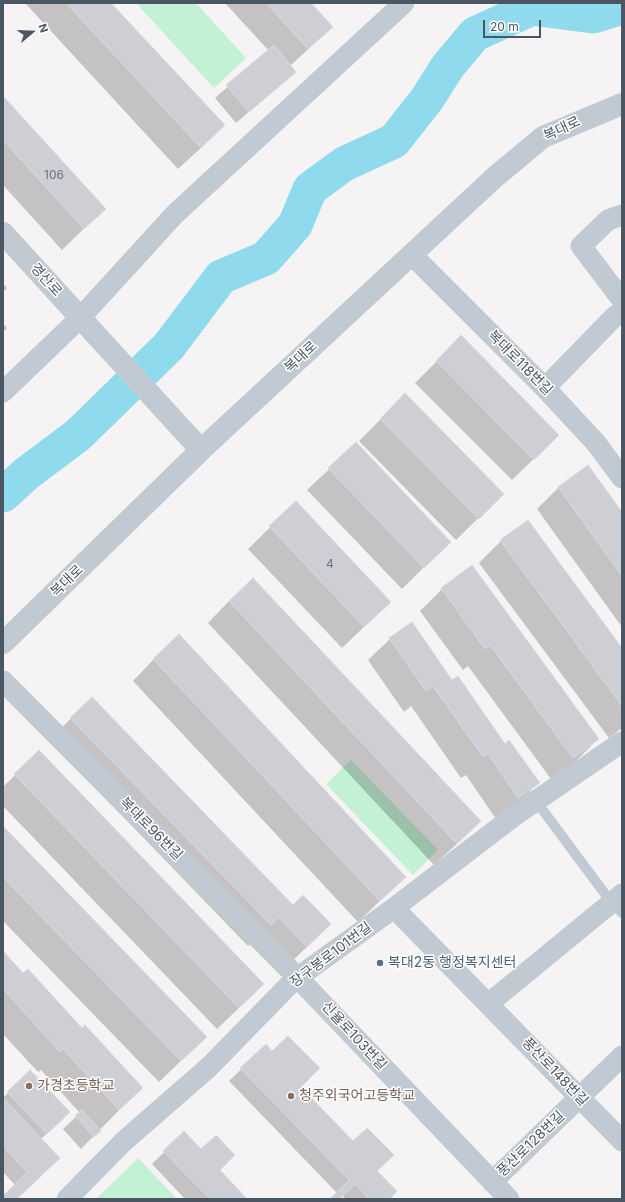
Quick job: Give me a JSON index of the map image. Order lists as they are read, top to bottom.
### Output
{
  "streets": {
    "street": [
      "복대로",
      "경산로",
      "복대로118번길",
      "복대로96번길",
      "장구봉로101번길",
      "신율로103번길",
      "풍산로148번길",
      "풍산로128번길"
    ]
  },
  "crossings": [
    ["복대로", "경산로"],
    ["복대로", "복대로118번길"],
    ["복대로96번길", "장구봉로101번길"],
    ["복대로96번길", "신율로103번길"],
    ["장구봉로101번길", "신율로103번길"],
    ["장구봉로101번길", "풍산로148번길"],
    ["신율로103번길", "풍산로128번길"],
    ["풍산로148번길", "풍산로128번길"]
  ],
  "places": ["복대2동 행정복지센터", "가경초등학교", "청주외국어고등학교"],
  "house_numbers": ["106", "4"],
  "scale_bar": "20 m",
  "north": "right"
}
